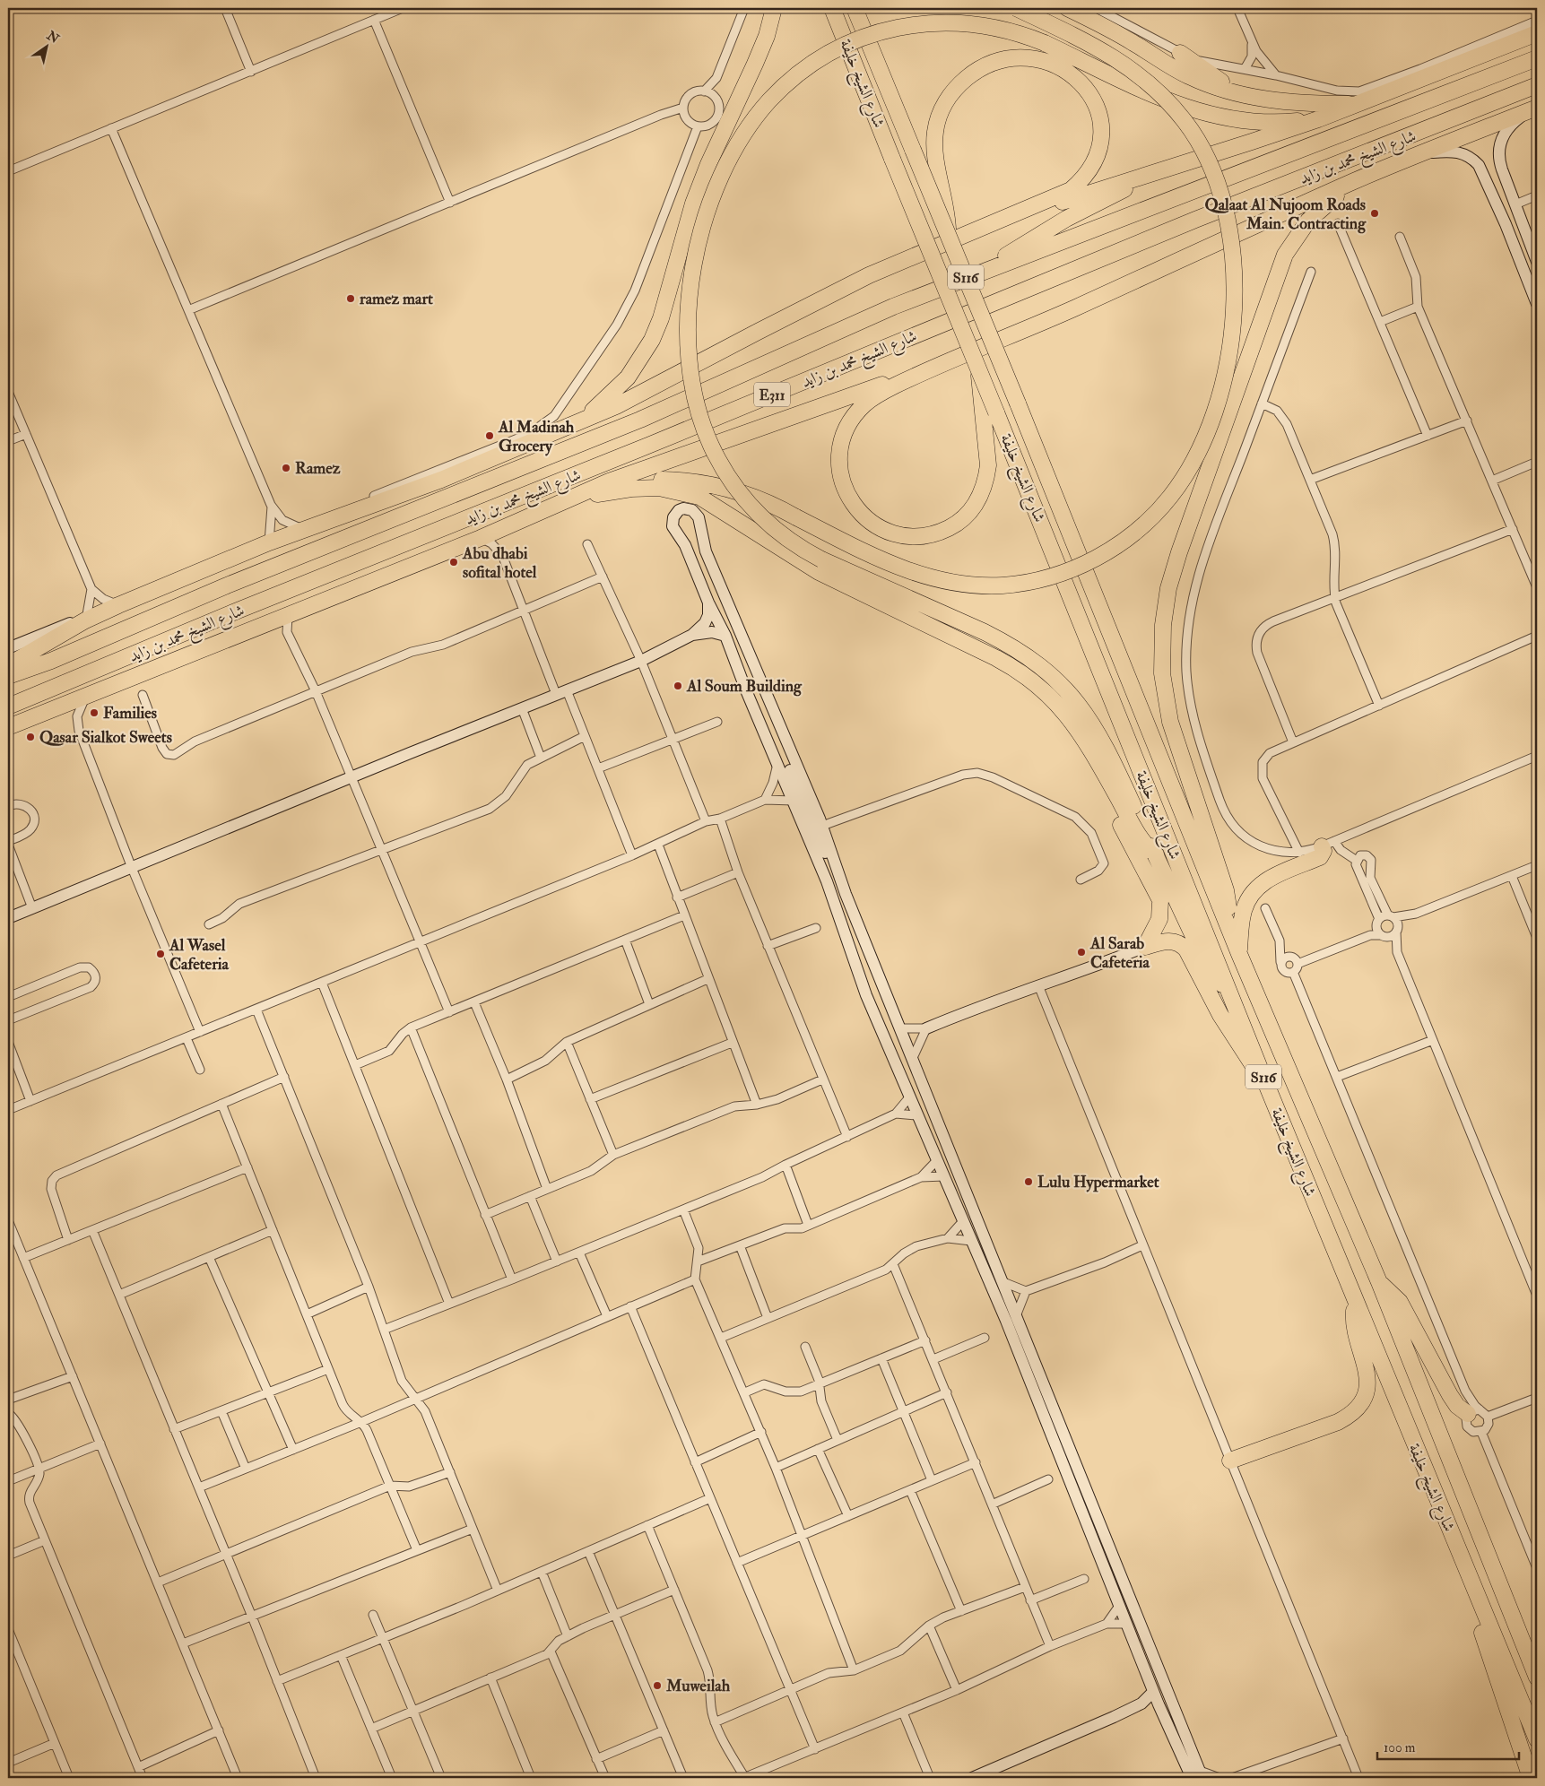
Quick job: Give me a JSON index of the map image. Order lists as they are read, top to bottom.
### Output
{
  "streets": {
    "highway": [
      "شارع الشيخ خليفة",
      "شارع الشيخ محمد بن زايد",
      "S116",
      "E311"
    ]
  },
  "places": [
    "Qalaat Al Nujoom Roads Main. Contracting",
    "ramez mart",
    "Al Madinah Grocery",
    "Ramez",
    "Abu dhabi sofital hotel",
    "Al Soum Building",
    "Families",
    "Qasar Sialkot Sweets",
    "Al Sarab Cafeteria",
    "Al Wasel Cafeteria",
    "Lulu Hypermarket",
    "Muweilah"
  ],
  "scale_bar": "100 m",
  "north": "top right"
}
